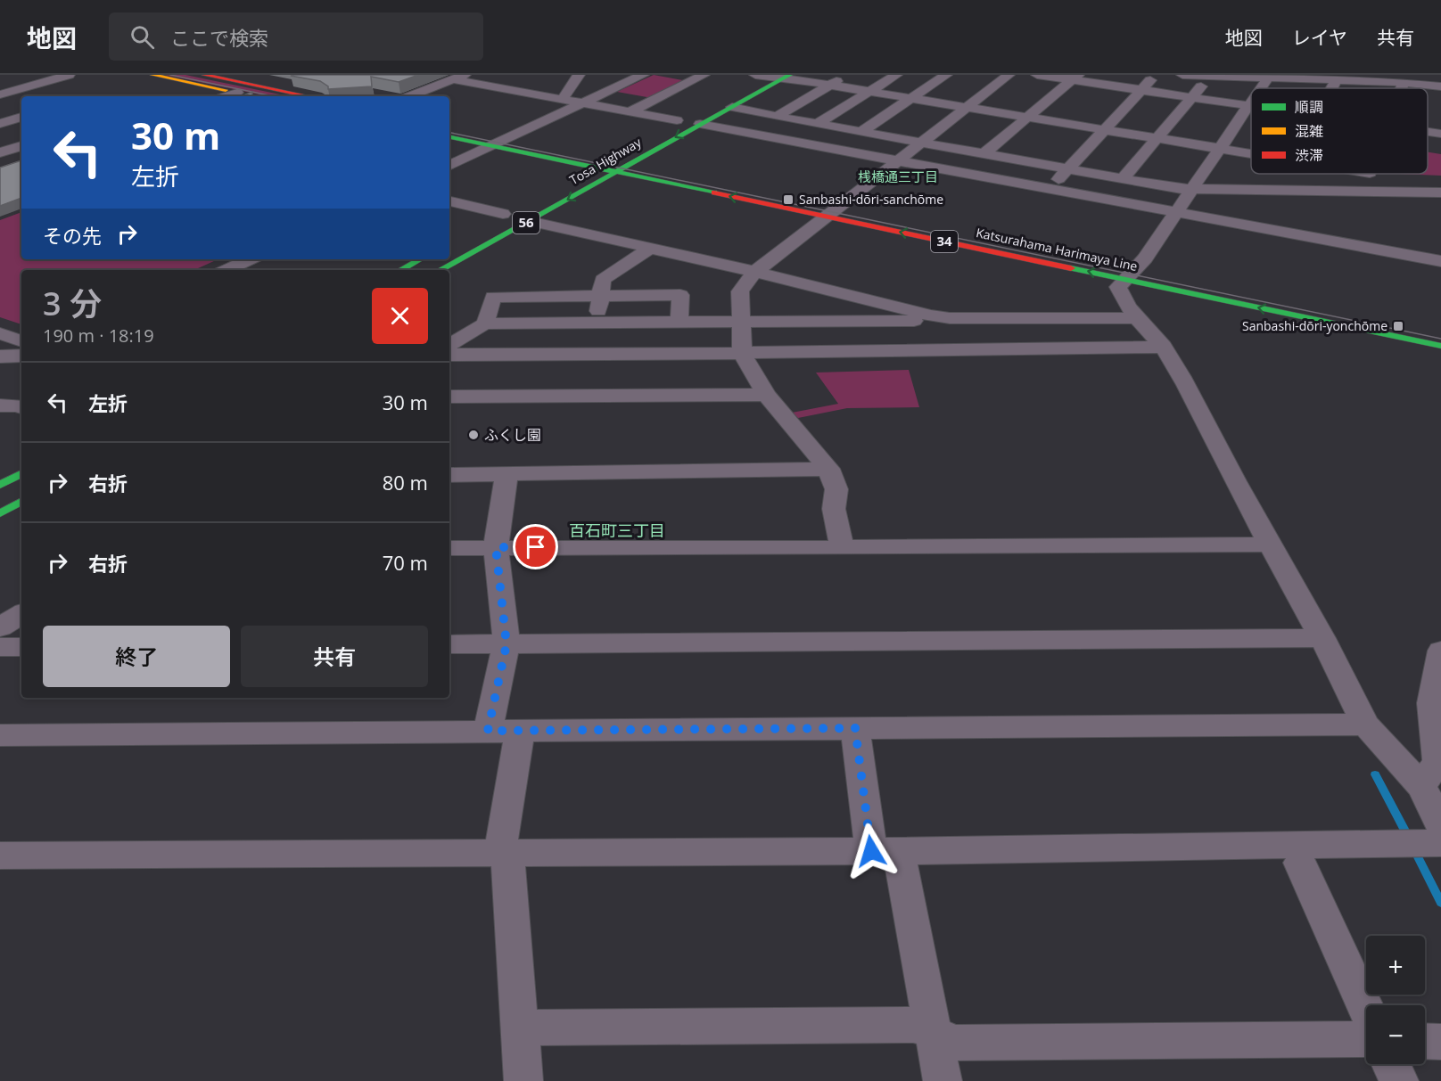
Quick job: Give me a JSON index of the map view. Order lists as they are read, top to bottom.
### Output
{
  "streets": {
    "main road": [
      "Tosa Highway",
      "56",
      "34",
      "Katsurahama Harimaya Line"
    ]
  },
  "crossings": [
    ["Tosa Highway", "Katsurahama Harimaya Line"]
  ],
  "one_way": ["Tosa Highway", "Katsurahama Harimaya Line"],
  "districts": ["桟橋通三丁目", "百石町三丁目"],
  "places": {
    "transit": ["Sanbashi-dōri-sanchōme", "Sanbashi-dōri-yonchōme"],
    "other": ["ふくし園"]
  },
  "legend": ["順調", "混雑", "渋滞"],
  "page": {
    "header": "地図",
    "search": "ここで検索",
    "nav": ["地図", "レイヤ", "共有"],
    "turn": ["30 m", "左折"],
    "then": "その先",
    "heading": ["3 分", "190 m · 18:19"],
    "list": [
      {
        "name": "左折",
        "value": "30 m"
      },
      {
        "name": "右折",
        "value": "80 m"
      },
      {
        "name": "右折",
        "value": "70 m"
      }
    ],
    "buttons": ["終了", "共有"],
    "map_buttons": ["+", "−"]
  }
}
